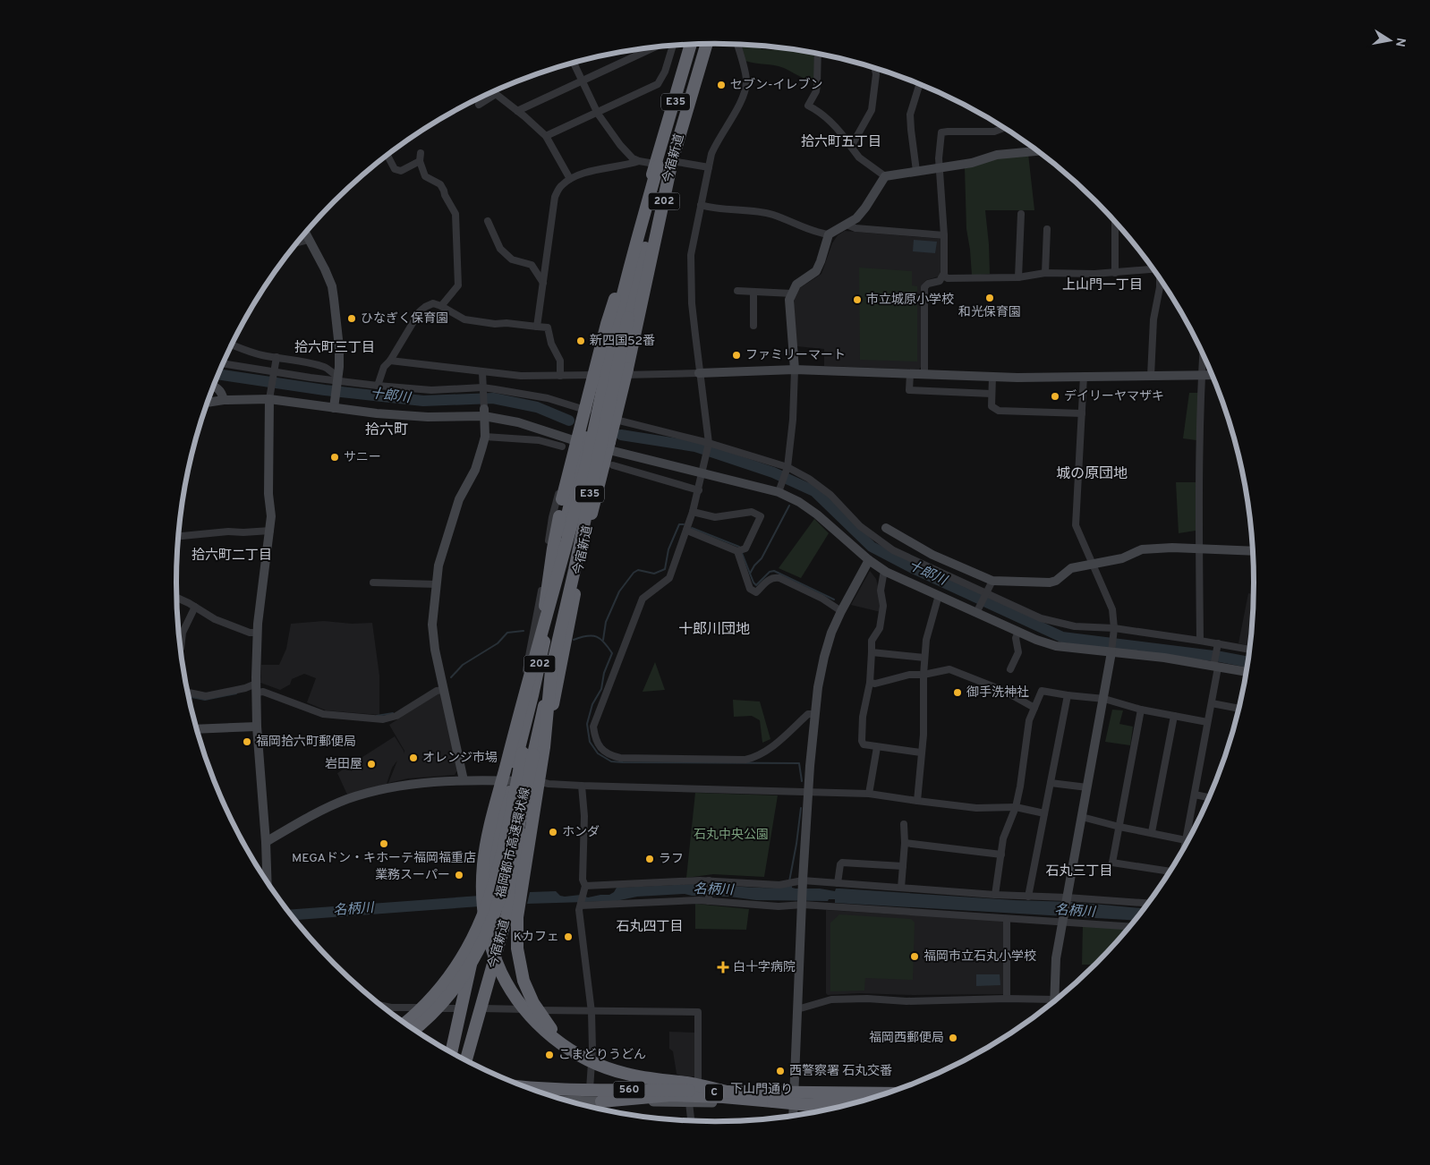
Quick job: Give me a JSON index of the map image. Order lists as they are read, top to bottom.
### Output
{
  "streets": {
    "highway": [
      "E35",
      "今宿新道",
      "202",
      "福岡都市高速環状線",
      "C"
    ],
    "main road": ["560", "下山門通り"]
  },
  "crossings": [
    ["E35", "今宿新道"],
    ["E35", "福岡都市高速環状線"],
    ["560", "下山門通り"]
  ],
  "districts": [
    "拾六町五丁目",
    "上山門一丁目",
    "拾六町三丁目",
    "拾六町",
    "城の原団地",
    "拾六町二丁目",
    "十郎川団地",
    "石丸三丁目",
    "石丸四丁目"
  ],
  "water": ["十郎川", "名柄川"],
  "parks": ["石丸中央公園"],
  "places": {
    "other": [
      "セブン-イレブン",
      "和光保育園",
      "市立城原小学校",
      "ひなぎく保育園",
      "新四国52番",
      "ファミリーマート",
      "デイリーヤマザキ",
      "サニー",
      "御手洗神社",
      "福岡拾六町郵便局",
      "オレンジ市場",
      "岩田屋",
      "ホンダ",
      "MEGAドン・キホーテ福岡福重店",
      "ラフ",
      "業務スーパー",
      "Kカフェ",
      "福岡市立石丸小学校",
      "福岡西郵便局",
      "こまどりうどん",
      "西警察署 石丸交番"
    ],
    "health": ["白十字病院"]
  },
  "north": "right"
}
